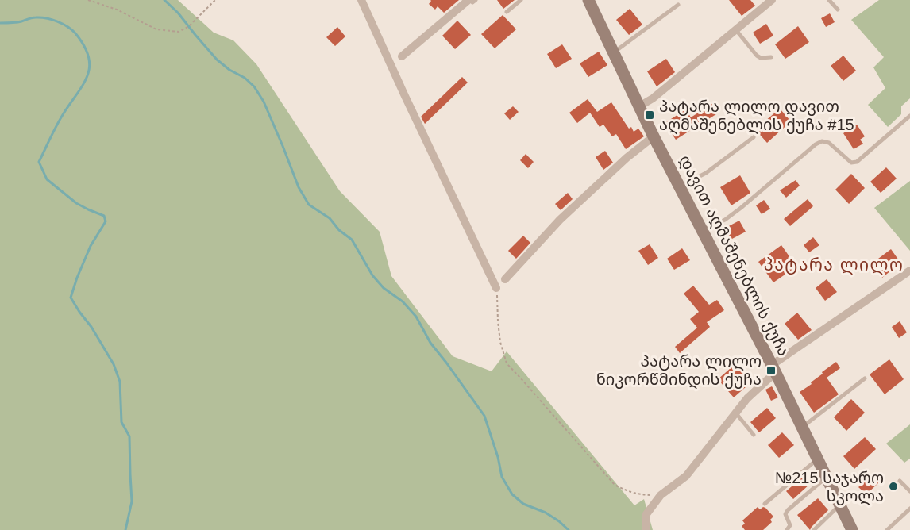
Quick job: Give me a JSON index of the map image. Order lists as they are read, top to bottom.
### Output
{
  "streets": {
    "street": ["დავით აღმაშენებლის ქუჩა"]
  },
  "districts": ["პატარა ლილო"],
  "places": {
    "transit": ["პატარა ლილო დავით აღმაშენებლის ქუჩა #15", "პატარა ლილო ნიკორწმინდის ქუჩა"],
    "other": ["№215 საჯარო სკოლა"]
  }
}
